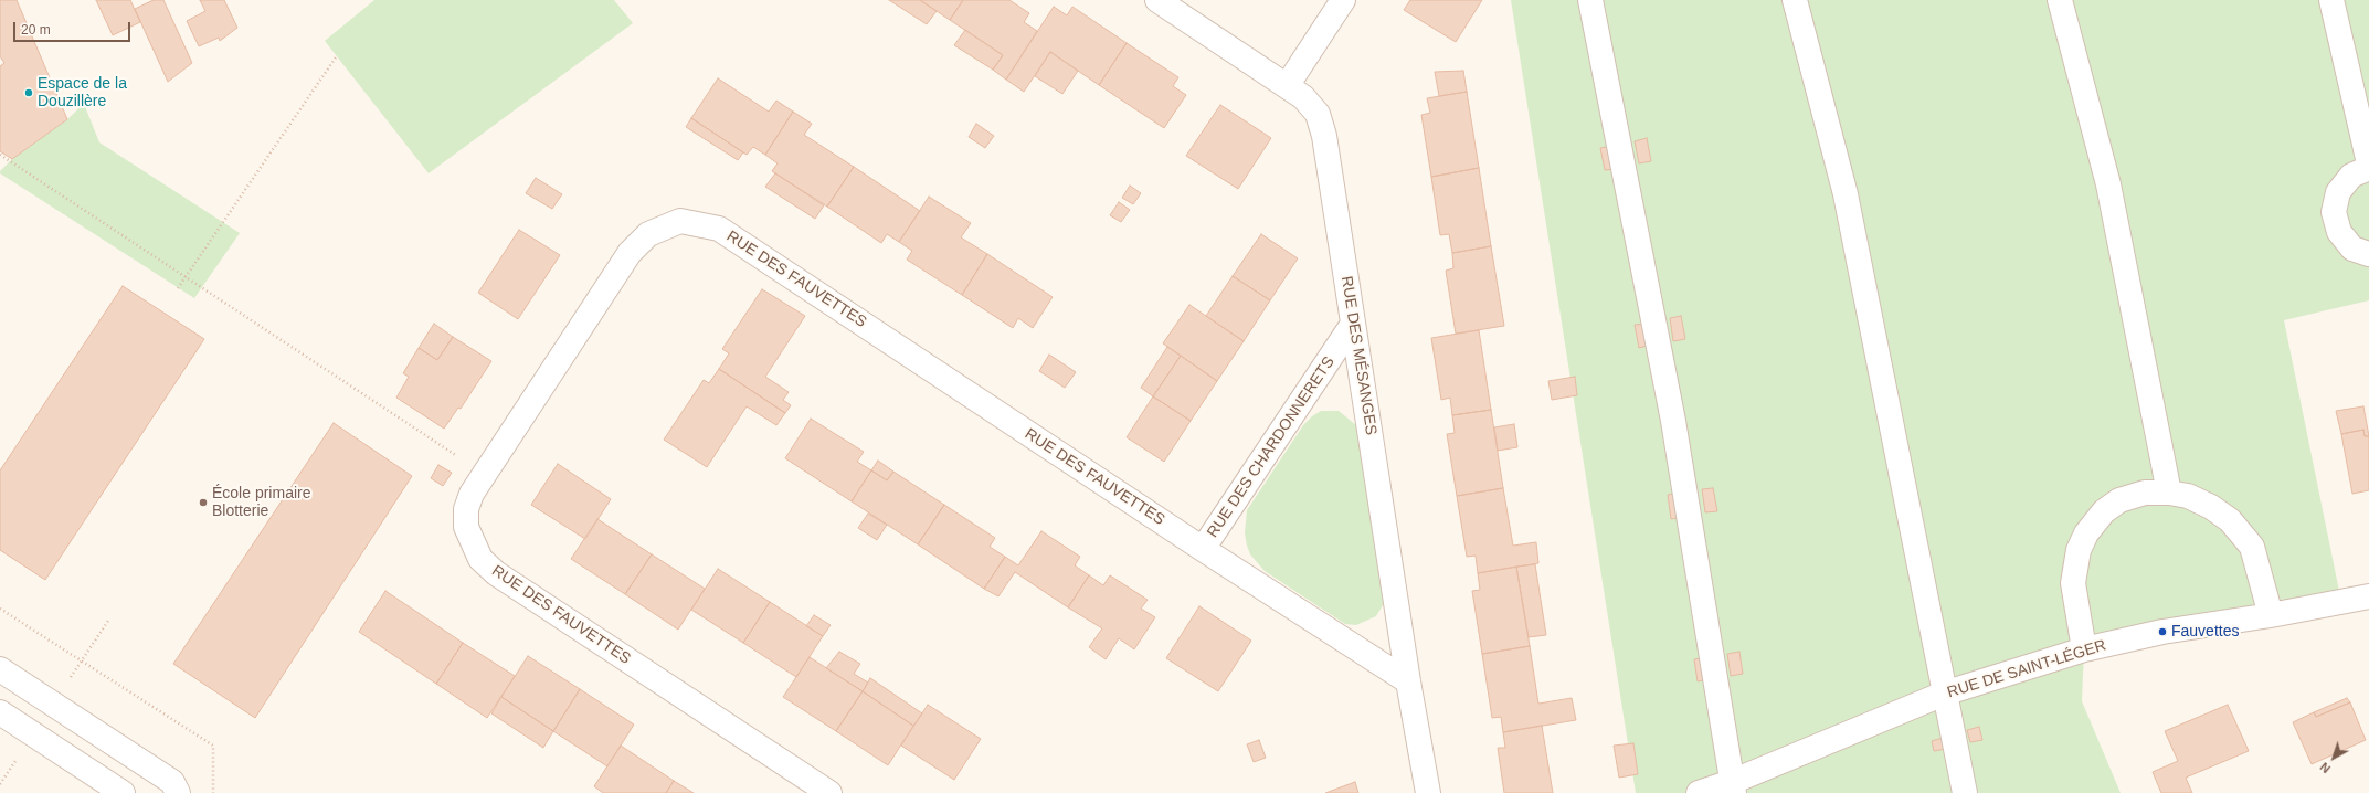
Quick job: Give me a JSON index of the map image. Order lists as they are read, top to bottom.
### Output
{
  "streets": {
    "street": [
      "RUE DES FAUVETTES",
      "RUE DES MÉSANGES",
      "RUE DES CHARDONNERETS",
      "RUE DE SAINT-LÉGER"
    ]
  },
  "crossings": [
    ["RUE DES FAUVETTES", "RUE DES MÉSANGES"],
    ["RUE DES FAUVETTES", "RUE DES CHARDONNERETS"],
    ["RUE DES MÉSANGES", "RUE DES CHARDONNERETS"]
  ],
  "places": ["Espace de la Douzillère", "École primaire Blotterie", "Fauvettes"],
  "scale_bar": "20 m",
  "north": "bottom left"
}
